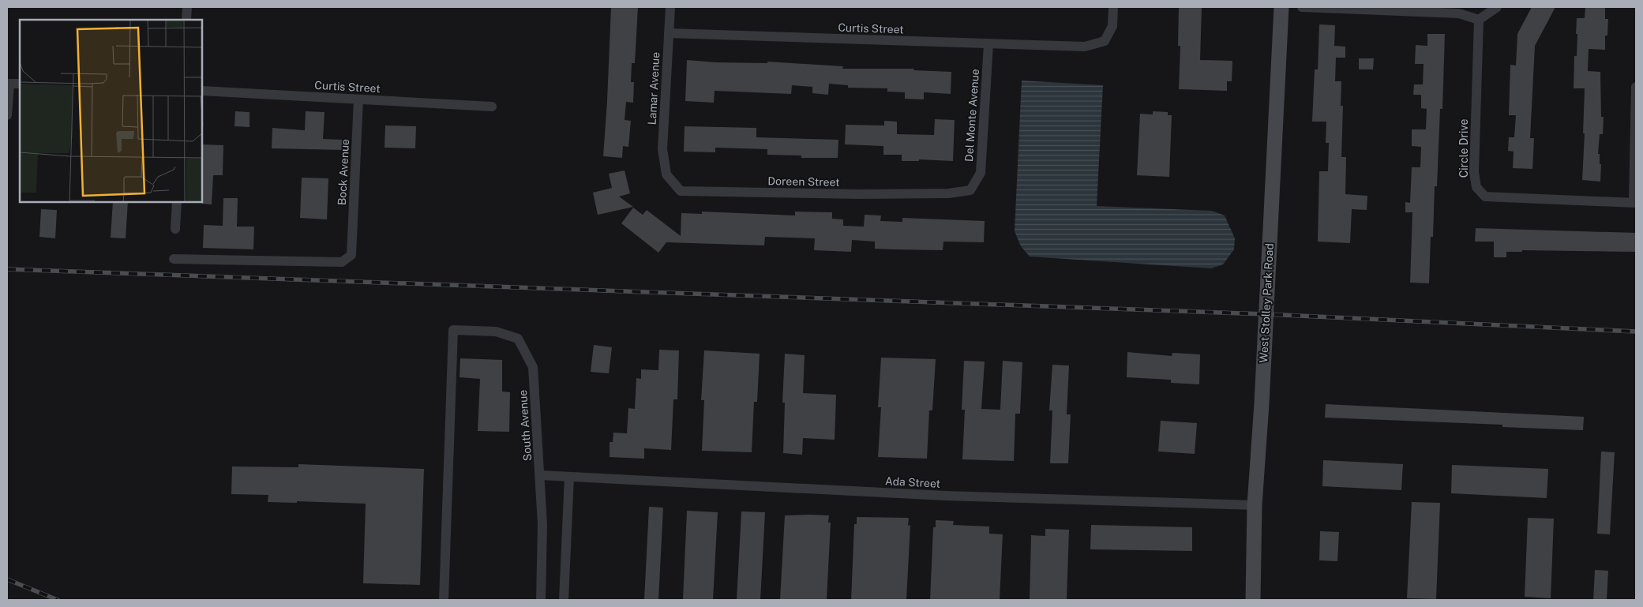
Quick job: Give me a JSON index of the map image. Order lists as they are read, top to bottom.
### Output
{
  "streets": {
    "main road": ["West Stolley Park Road"],
    "street": [
      "Curtis Street",
      "Lamar Avenue",
      "Del Monte Avenue",
      "Circle Drive",
      "Bock Avenue",
      "Doreen Street",
      "South Avenue",
      "Ada Street"
    ]
  },
  "crossings": [
    ["Curtis Street", "Lamar Avenue"],
    ["Curtis Street", "Del Monte Avenue"],
    ["Curtis Street", "Bock Avenue"],
    ["Lamar Avenue", "Doreen Street"],
    ["Del Monte Avenue", "Doreen Street"],
    ["West Stolley Park Road", "Ada Street"],
    ["South Avenue", "Ada Street"]
  ]
}
